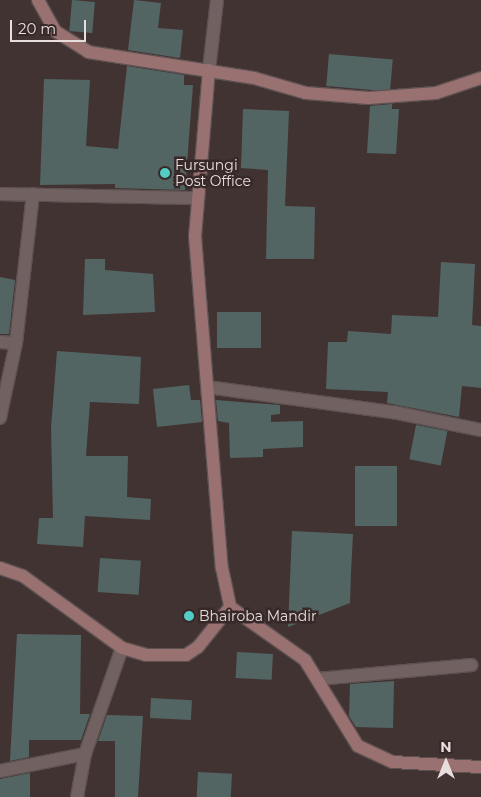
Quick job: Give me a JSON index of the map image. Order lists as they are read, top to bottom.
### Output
{
  "places": ["Fursungi Post Office", "Bhairoba Mandir"],
  "scale_bar": "20 m",
  "north": "top"
}
